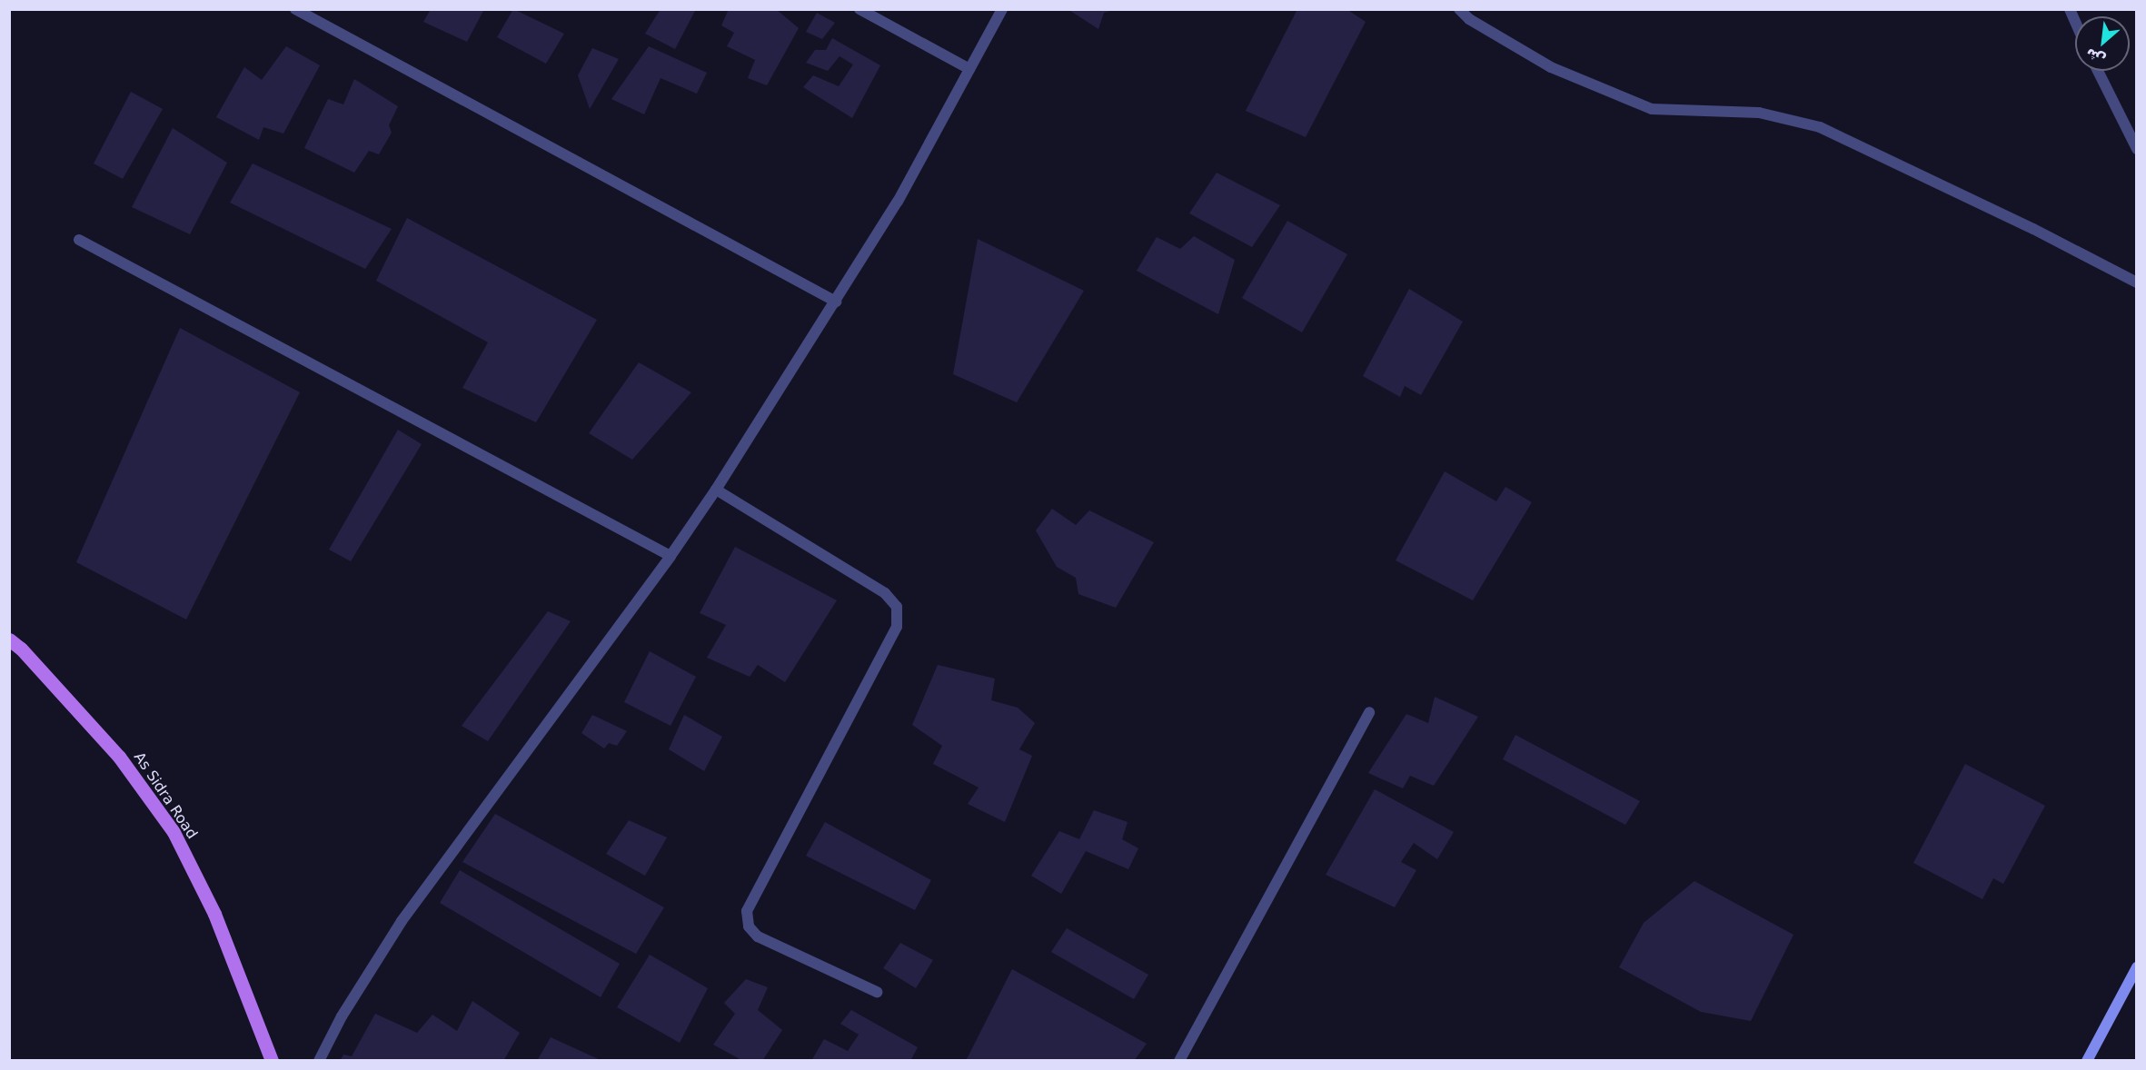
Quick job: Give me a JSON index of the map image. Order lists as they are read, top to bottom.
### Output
{
  "streets": {
    "main road": ["As Sidra Road"]
  },
  "north": "bottom left"
}
